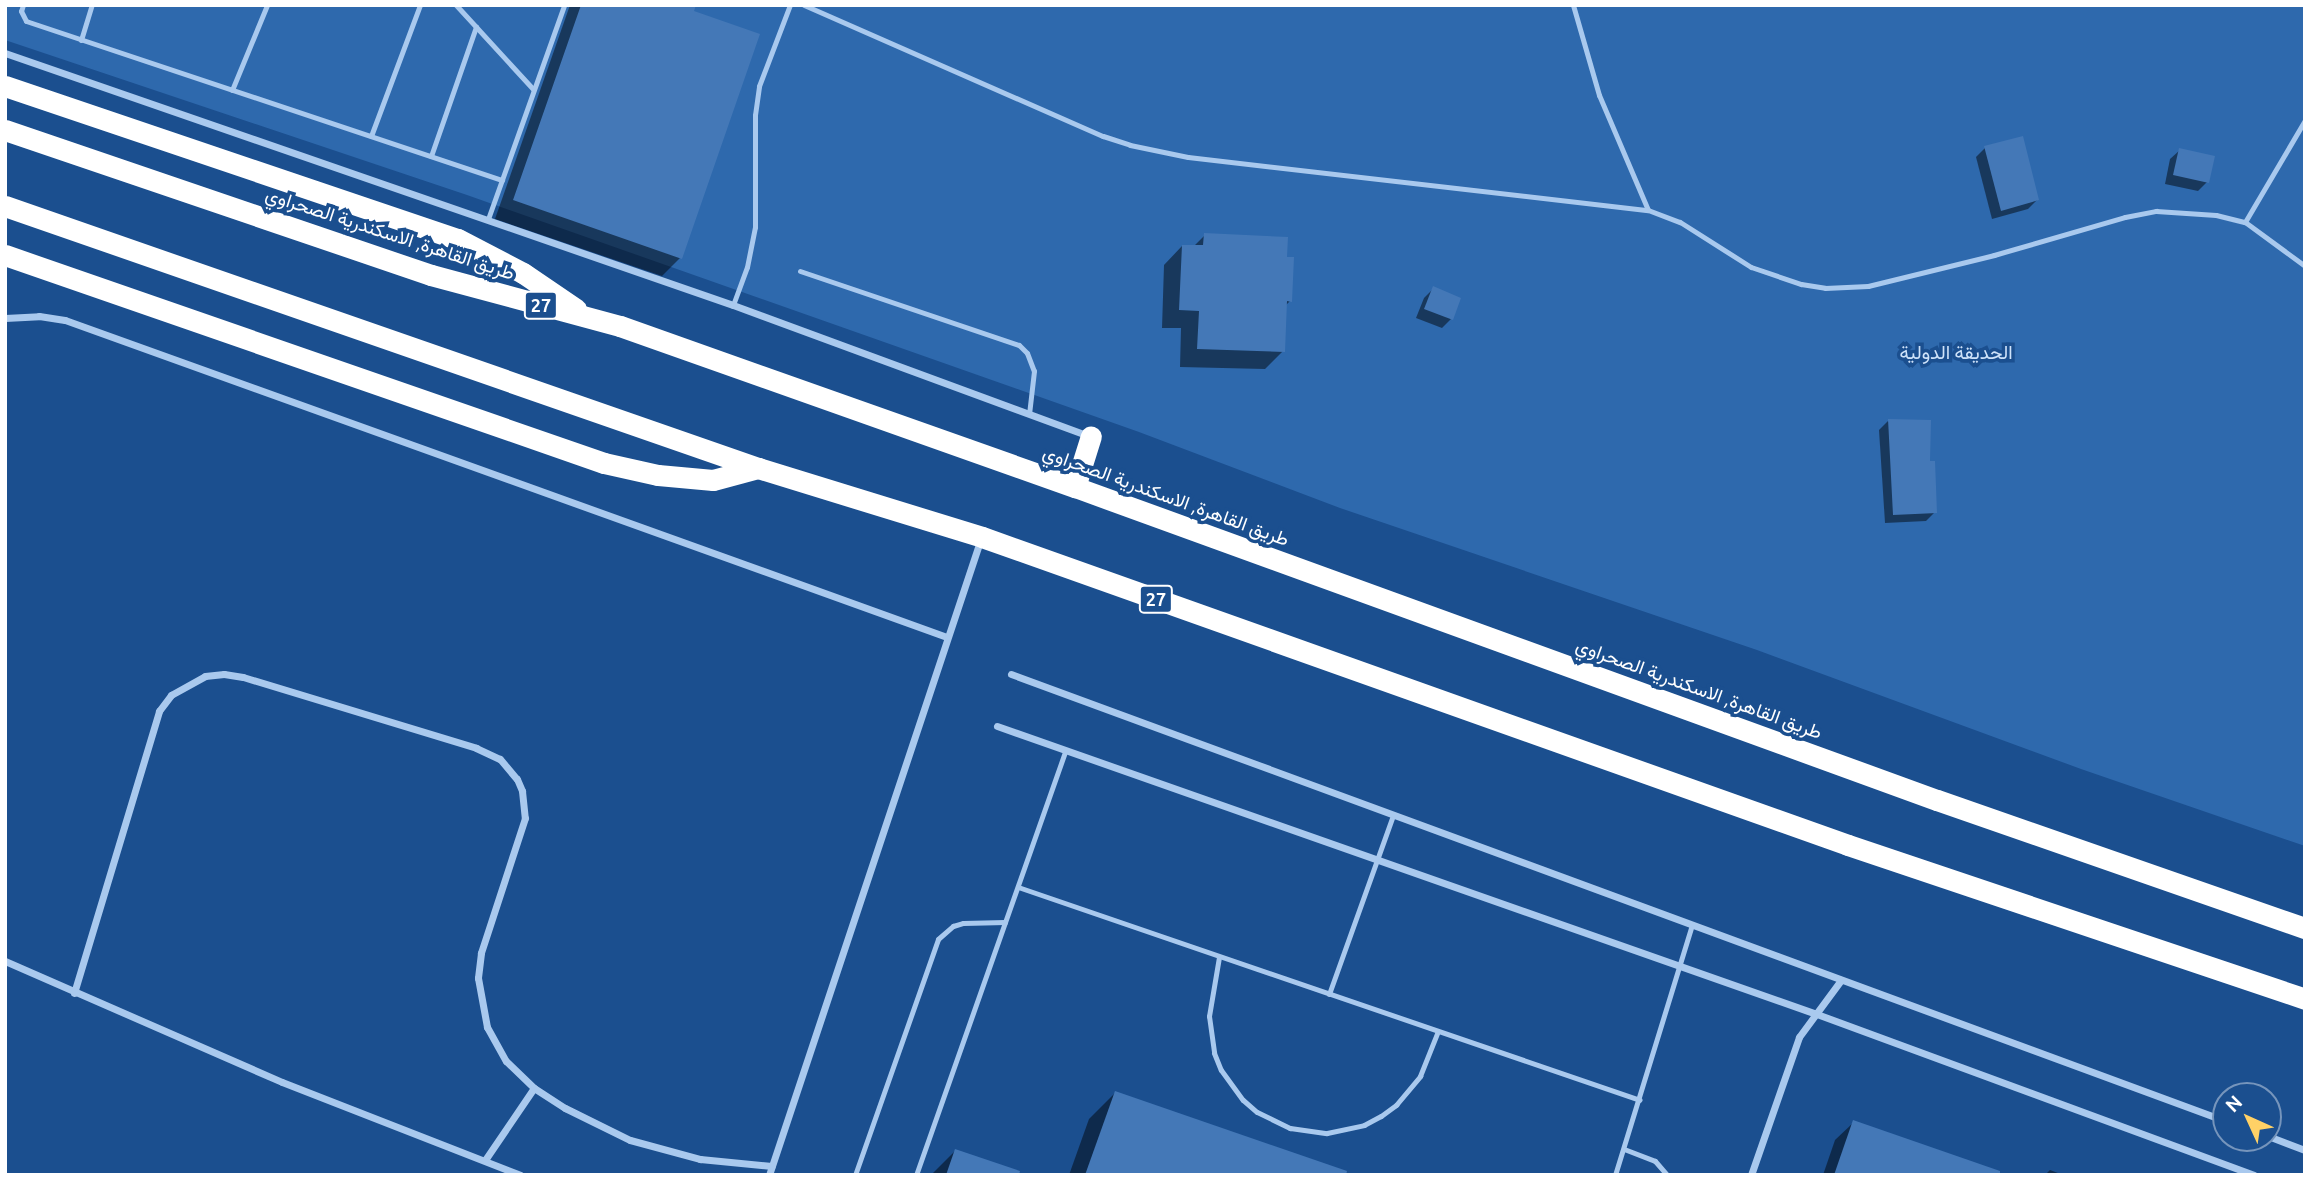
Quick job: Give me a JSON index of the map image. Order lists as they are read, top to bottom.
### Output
{
  "streets": {
    "highway": ["طريق القاهرة, الاسكندرية الصحراوي", "27"]
  },
  "parks": ["الحديقة الدولية"],
  "north": "top left"
}
